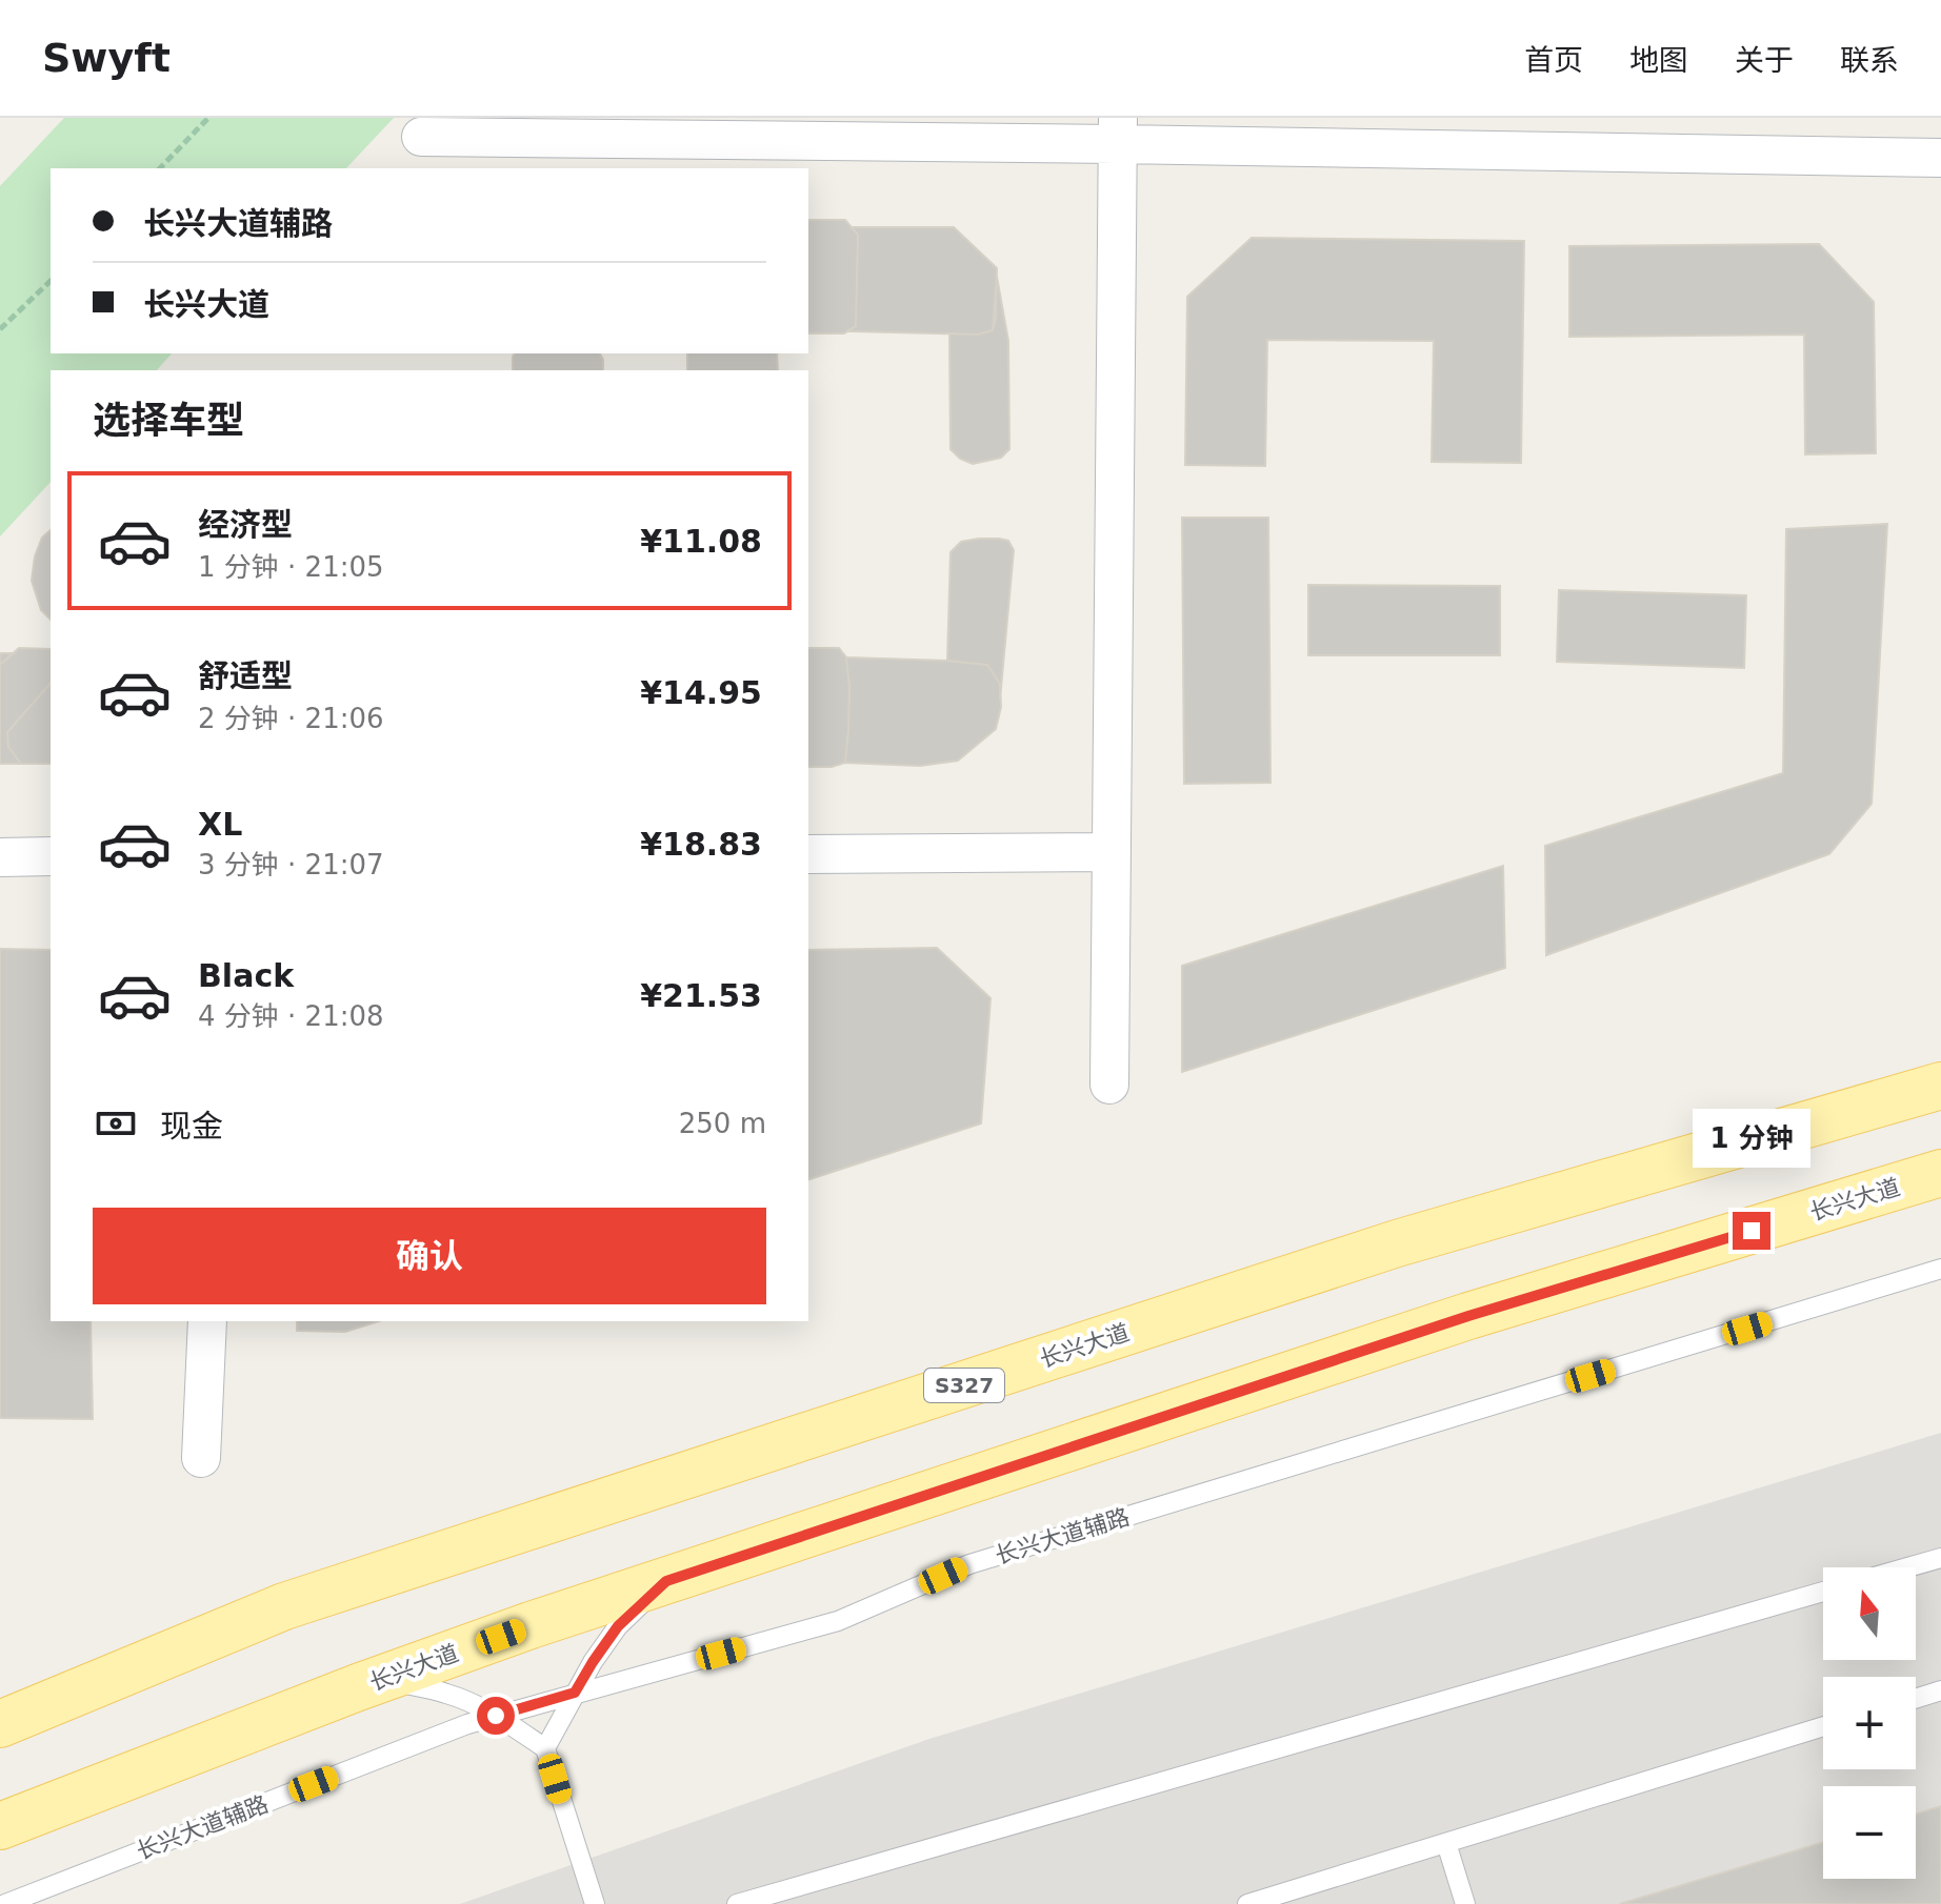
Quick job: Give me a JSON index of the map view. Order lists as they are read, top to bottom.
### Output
{
  "streets": {
    "main road": ["长兴大道", "S327"],
    "lane": ["长兴大道辅路"]
  },
  "north": "top",
  "page": {
    "header": "Swyft",
    "nav": [
      "首页",
      "地图",
      "关于",
      "联系"
    ],
    "banner": ["长兴大道辅路", "长兴大道"],
    "heading": "选择车型",
    "list": [
      {
        "name": "经济型",
        "note": "1 分钟 · 21:05",
        "value": "¥11.08"
      },
      {
        "name": "舒适型",
        "note": "2 分钟 · 21:06",
        "value": "¥14.95"
      },
      {
        "name": "XL",
        "note": "3 分钟 · 21:07",
        "value": "¥18.83"
      },
      {
        "name": "Black",
        "note": "4 分钟 · 21:08",
        "value": "¥21.53"
      }
    ],
    "pay": ["现金", "250 m"],
    "bubble": "1 分钟",
    "buttons": "确认",
    "map_buttons": ["+", "−"]
  }
}
